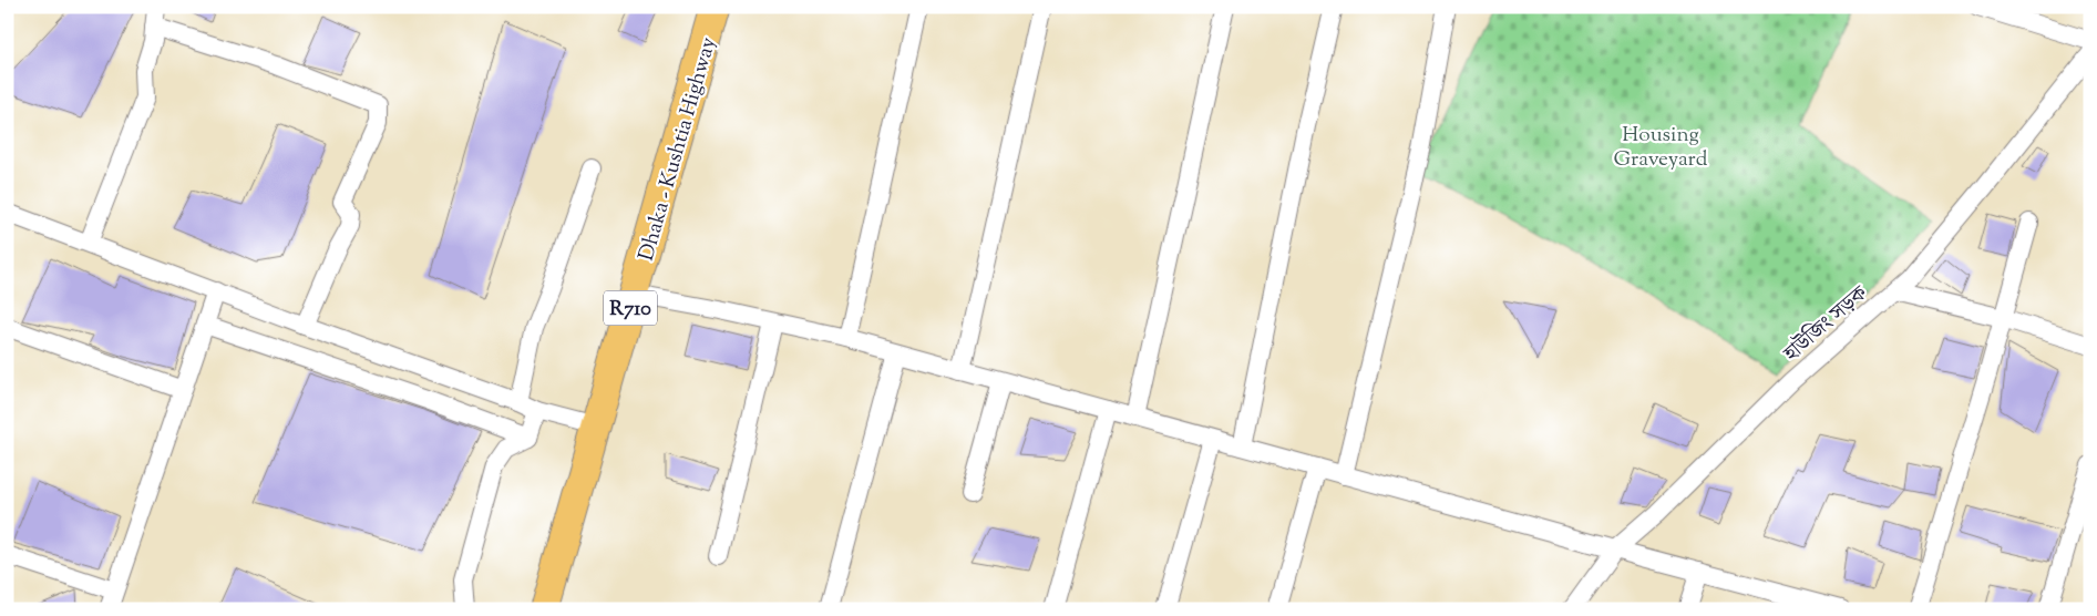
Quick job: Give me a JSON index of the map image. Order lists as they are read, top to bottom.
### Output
{
  "streets": {
    "main road": ["Dhaka - Kushtia Highway", "R710"],
    "street": ["হাউজিং সড়ক"]
  },
  "parks": ["Housing Graveyard"]
}
